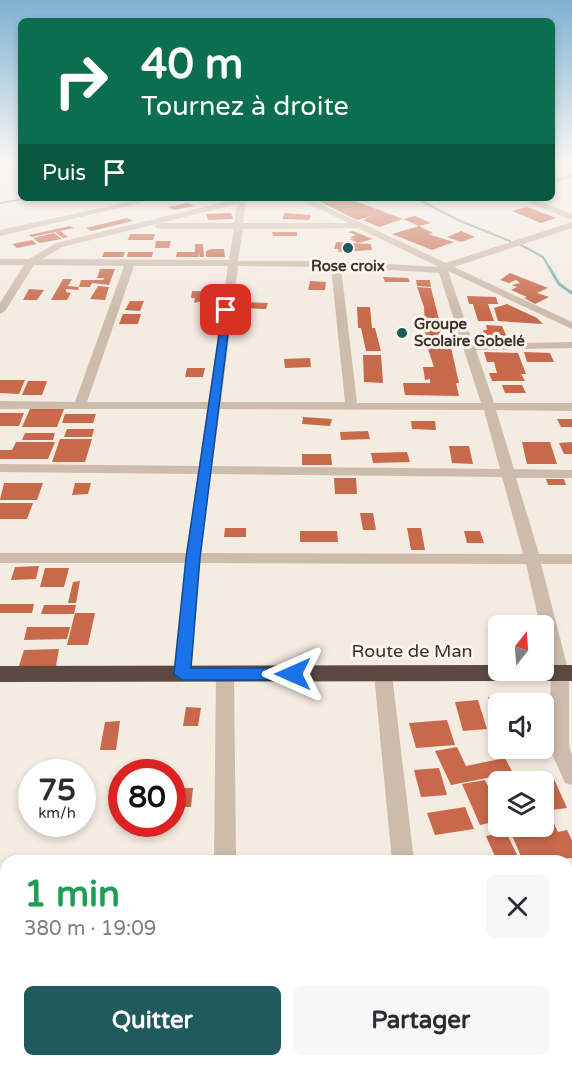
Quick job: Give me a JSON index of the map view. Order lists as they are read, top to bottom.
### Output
{
  "streets": {
    "highway": ["Route de Man"]
  },
  "places": ["Rose croix", "Groupe Scolaire Gobelé"],
  "north": "top",
  "page": {
    "turn": ["40 m", "Tournez à droite"],
    "then": "Puis",
    "speed": "75 km/h",
    "limit": "80",
    "heading": ["1 min", "380 m · 19:09"],
    "buttons": ["Quitter", "Partager"]
  }
}
